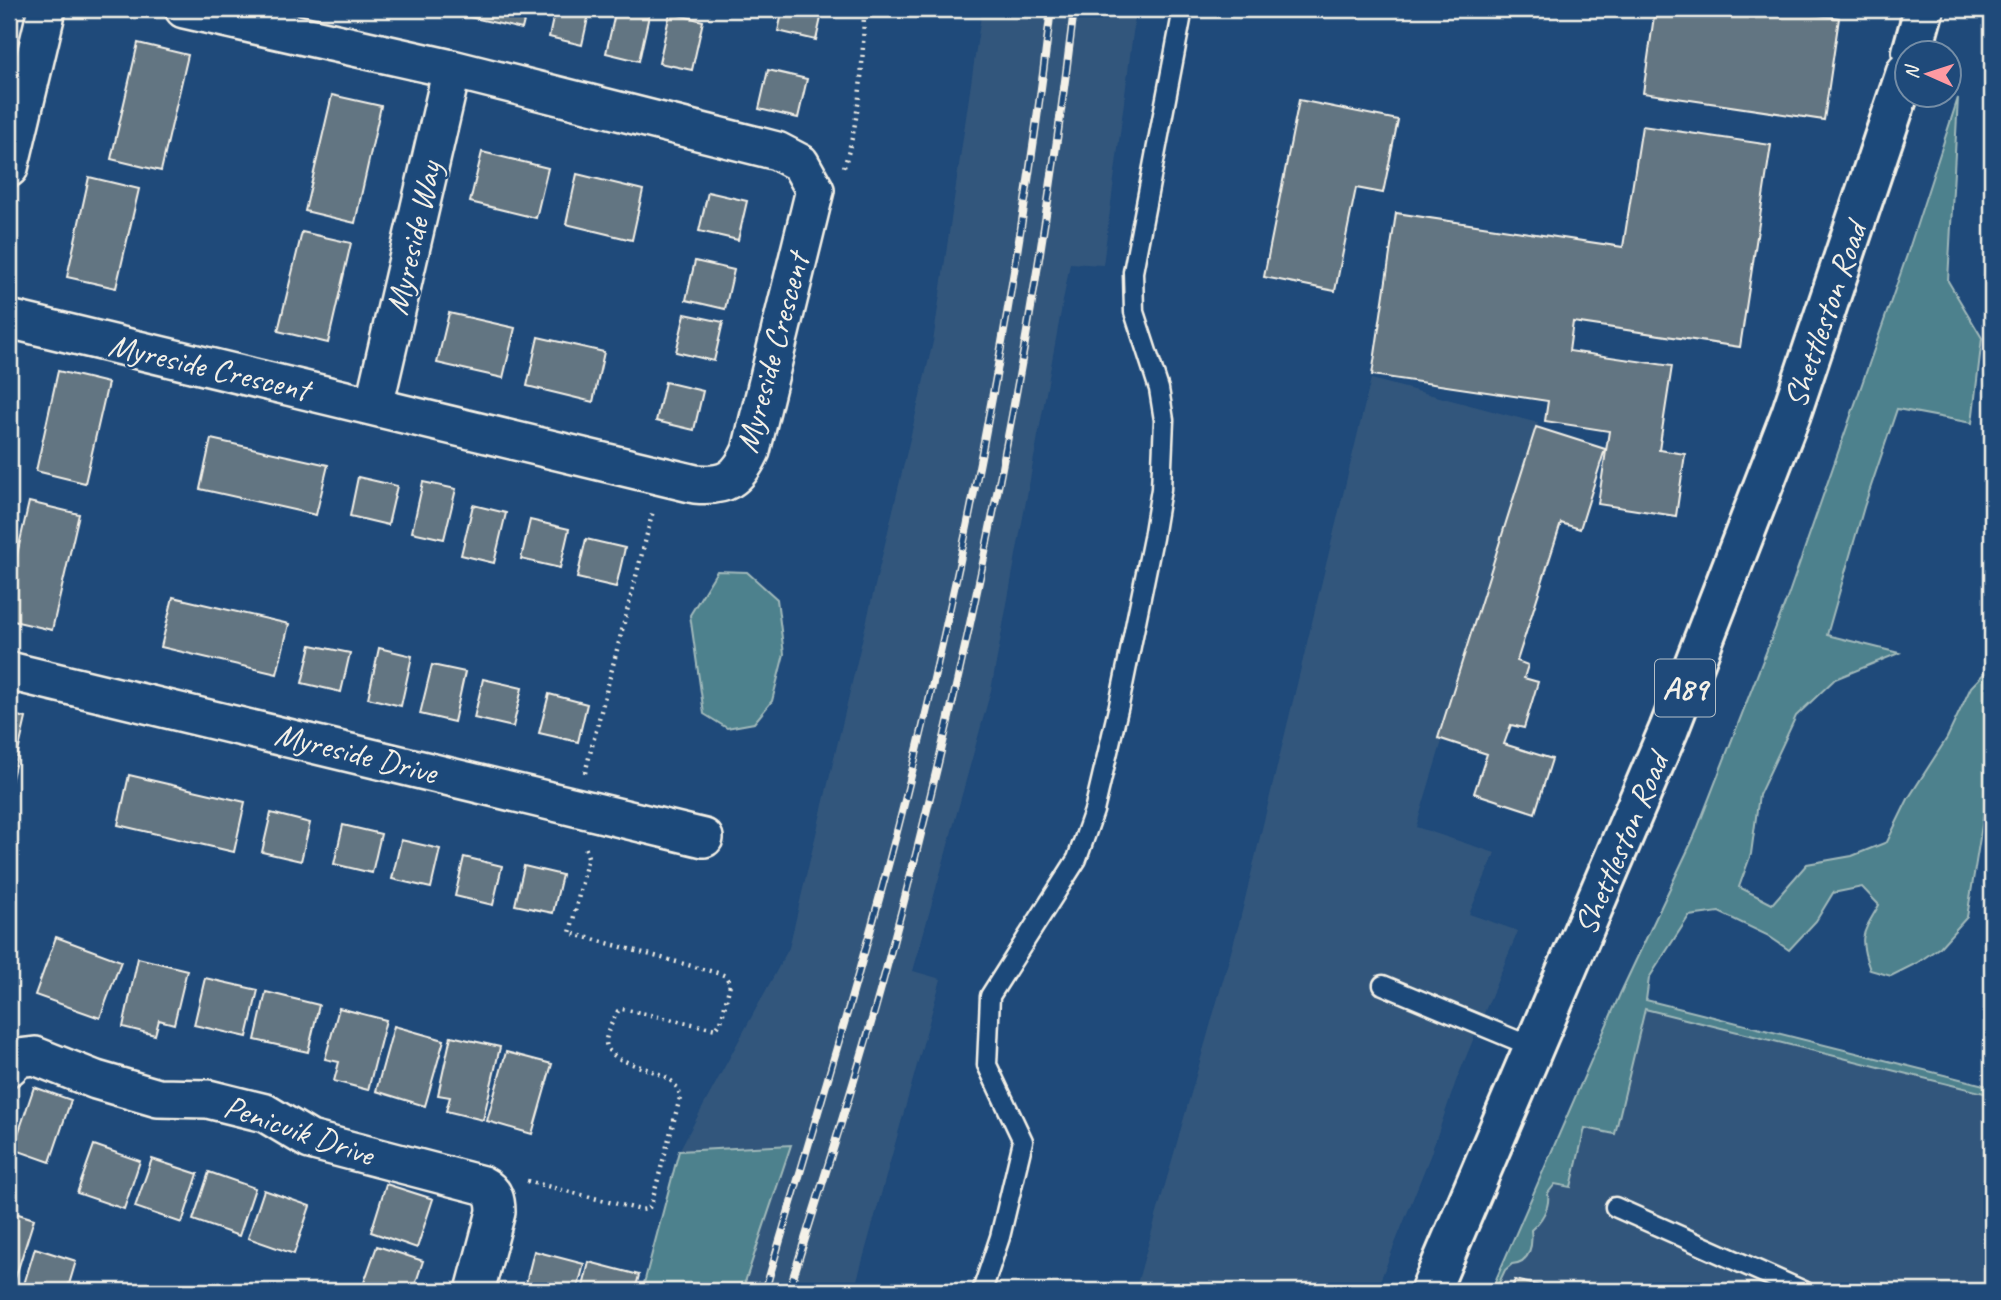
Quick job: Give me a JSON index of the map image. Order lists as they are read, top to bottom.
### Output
{
  "streets": {
    "main road": ["Shettleston Road", "A89"],
    "street": [
      "Myreside Way",
      "Myreside Crescent",
      "Myreside Drive",
      "Penicuik Drive"
    ]
  },
  "crossings": [
    ["Myreside Way", "Myreside Crescent"]
  ],
  "north": "left"
}
